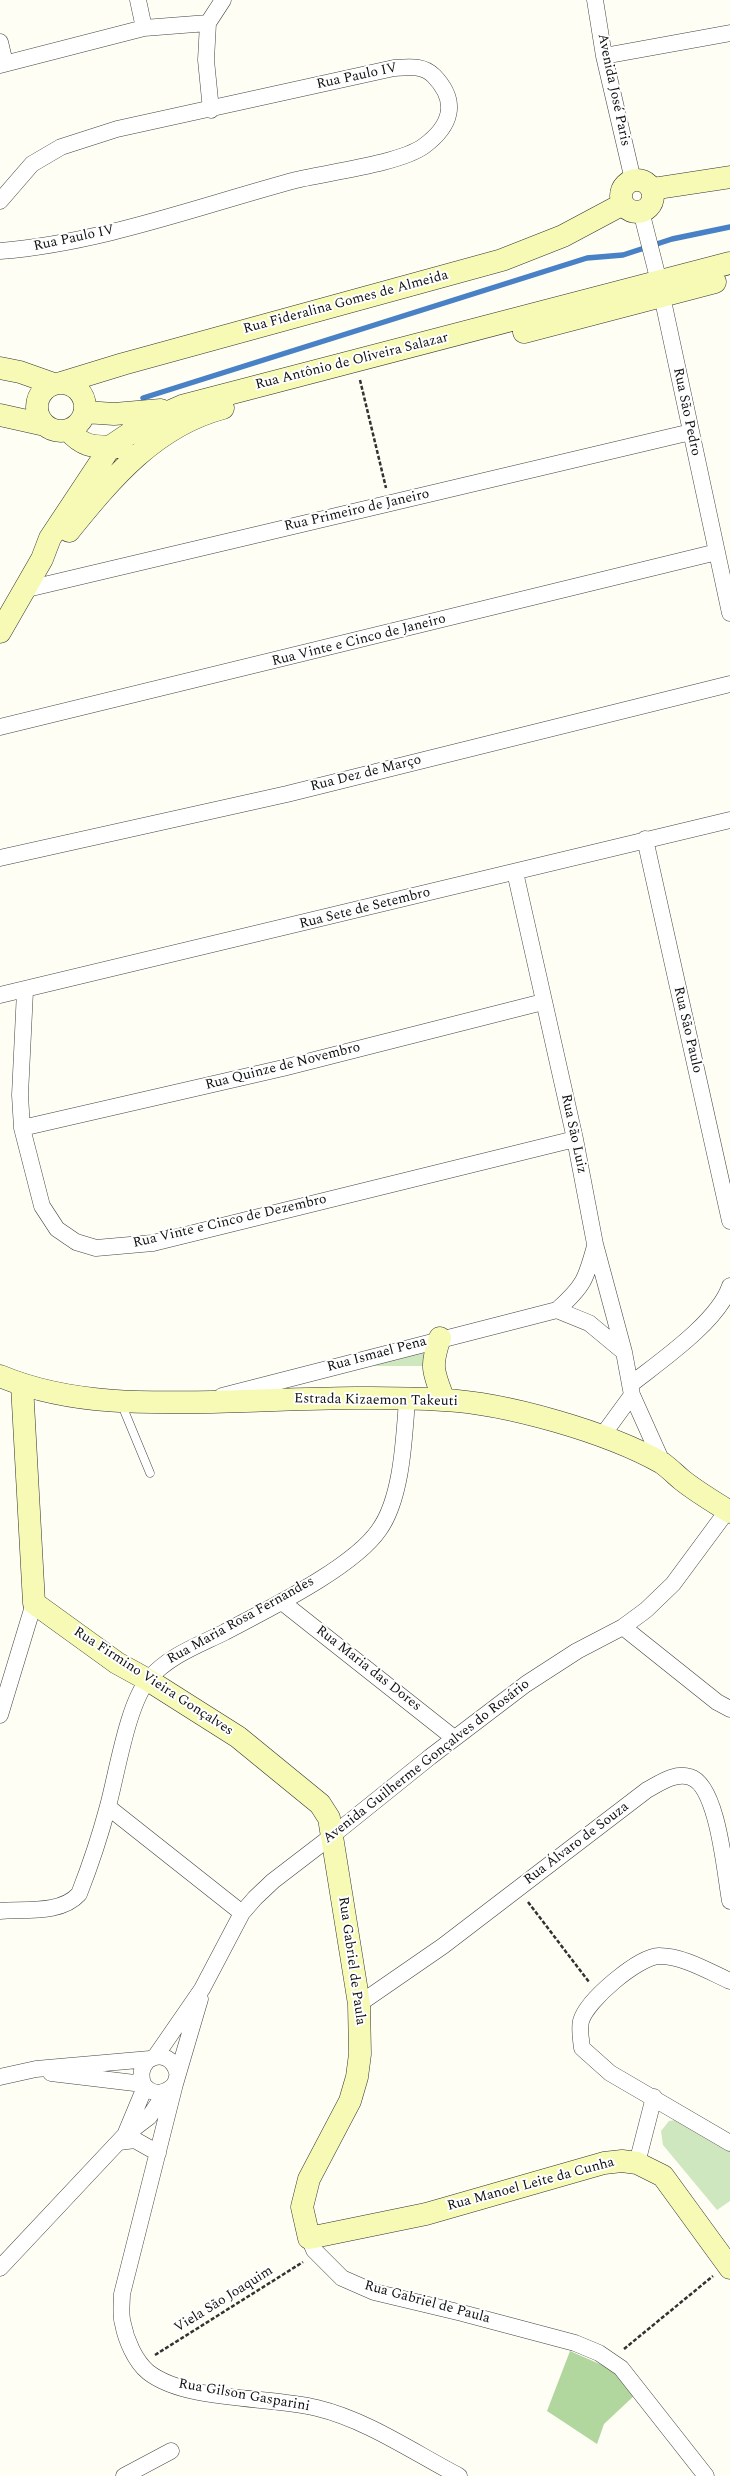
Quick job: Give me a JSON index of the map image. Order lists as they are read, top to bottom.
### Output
{
  "streets": {
    "street": [
      "Rua Paulo IV",
      "Avenida José Paris",
      "Rua Fideralina Gomes de Almeida",
      "Rua Antônio de Oliveira Salazar",
      "Rua São Pedro",
      "Rua Primeiro de Janeiro",
      "Rua Vinte e Cinco de Janeiro",
      "Rua Dez de Março",
      "Rua Sete de Setembro",
      "Rua São Paulo",
      "Rua Quinze de Novembro",
      "Rua São Luiz",
      "Rua Vinte e Cinco de Dezembro",
      "Rua Ismael Pena",
      "Estrada Kizaemon Takeuti",
      "Rua Maria Rosa Fernandes",
      "Rua Maria das Dores",
      "Rua Firmino Vieira Gonçalves",
      "Avenida Guilherme Gonçalves do Rosário",
      "Rua Álvaro de Souza",
      "Rua Gabriel de Paula",
      "Rua Manoel Leite da Cunha",
      "Rua Gilson Gasparini"
    ],
    "path": ["Viela São Joaquim"]
  },
  "crossings": [
    ["Rua Fideralina Gomes de Almeida", "Rua São Pedro"],
    ["Rua Antônio de Oliveira Salazar", "Rua São Pedro"],
    ["Rua Antônio de Oliveira Salazar", "Rua Primeiro de Janeiro"],
    ["Rua São Pedro", "Rua Primeiro de Janeiro"],
    ["Rua São Pedro", "Rua Vinte e Cinco de Janeiro"],
    ["Rua Sete de Setembro", "Rua São Paulo"],
    ["Rua Sete de Setembro", "Rua São Luiz"],
    ["Rua Sete de Setembro", "Rua Vinte e Cinco de Dezembro"],
    ["Rua Quinze de Novembro", "Rua São Luiz"],
    ["Rua Quinze de Novembro", "Rua Vinte e Cinco de Dezembro"],
    ["Rua São Luiz", "Rua Vinte e Cinco de Dezembro"],
    ["Rua São Luiz", "Estrada Kizaemon Takeuti"],
    ["Rua Ismael Pena", "Estrada Kizaemon Takeuti"],
    ["Estrada Kizaemon Takeuti", "Rua Maria Rosa Fernandes"],
    ["Estrada Kizaemon Takeuti", "Avenida Guilherme Gonçalves do Rosário"],
    ["Rua Maria Rosa Fernandes", "Rua Maria das Dores"],
    ["Rua Maria Rosa Fernandes", "Rua Firmino Vieira Gonçalves"],
    ["Rua Maria das Dores", "Avenida Guilherme Gonçalves do Rosário"],
    ["Rua Firmino Vieira Gonçalves", "Avenida Guilherme Gonçalves do Rosário"],
    ["Rua Firmino Vieira Gonçalves", "Rua Gabriel de Paula"],
    ["Avenida Guilherme Gonçalves do Rosário", "Rua Gabriel de Paula"],
    ["Avenida Guilherme Gonçalves do Rosário", "Rua Gilson Gasparini"],
    ["Rua Álvaro de Souza", "Rua Gabriel de Paula"],
    ["Rua Gabriel de Paula", "Rua Manoel Leite da Cunha"],
    ["Rua Gabriel de Paula", "Viela São Joaquim"],
    ["Rua Manoel Leite da Cunha", "Viela São Joaquim"],
    ["Viela São Joaquim", "Rua Gilson Gasparini"]
  ]
}
